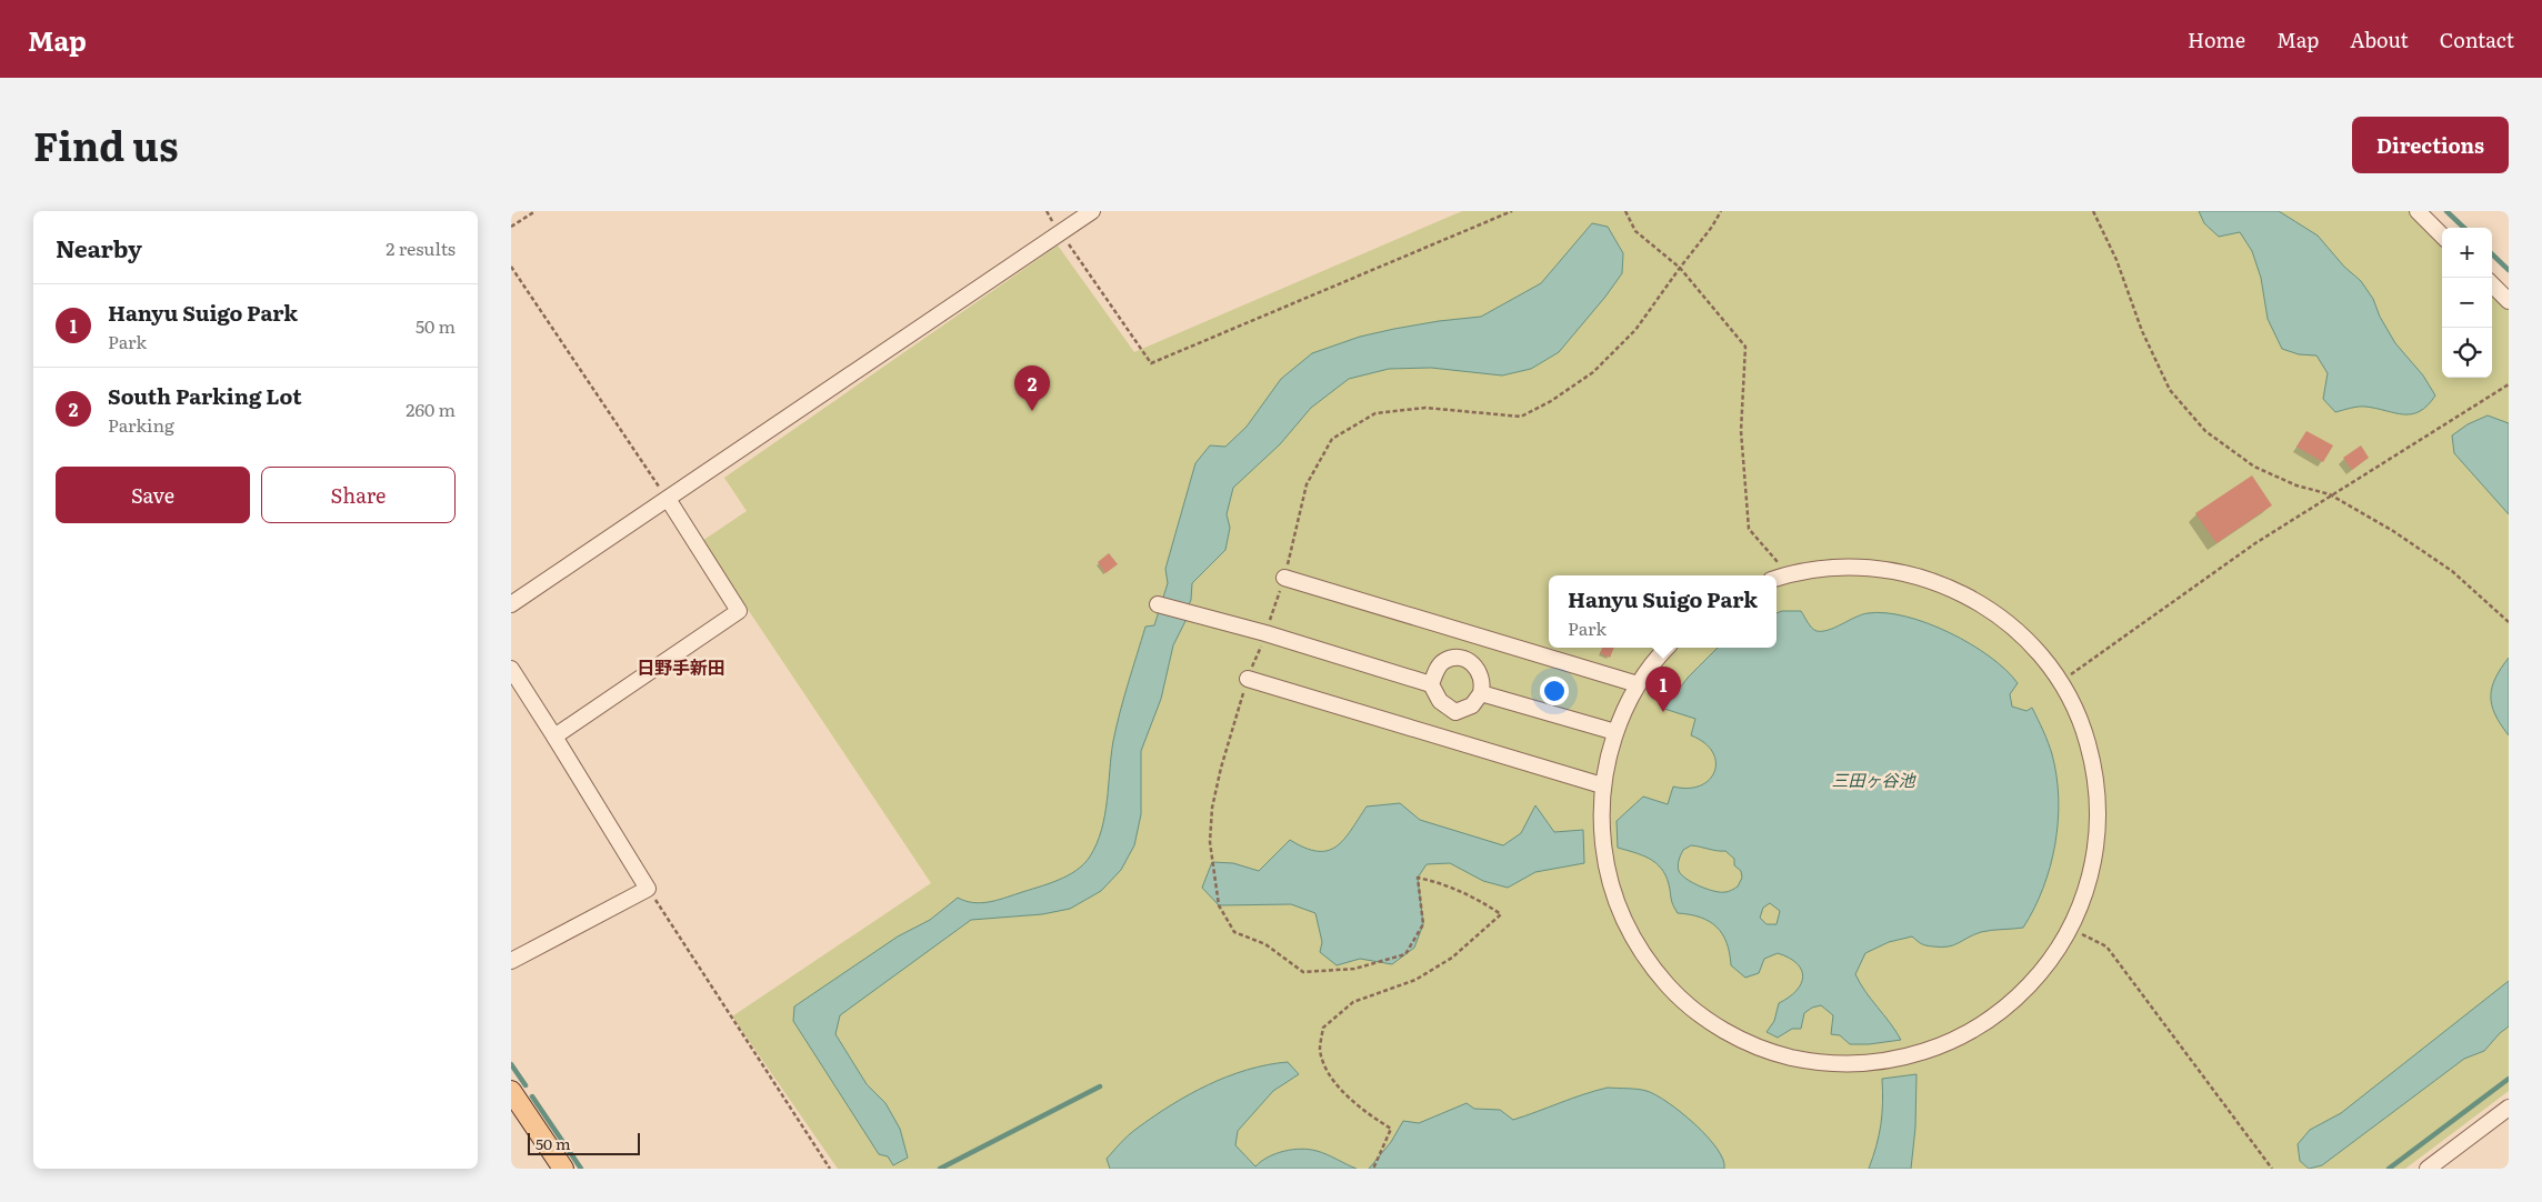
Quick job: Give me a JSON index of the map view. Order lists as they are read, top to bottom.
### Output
{
  "districts": ["日野手新田"],
  "water": ["三田ヶ谷池"],
  "scale_bar": "50 m",
  "page": {
    "header": "Map",
    "nav": [
      "Home",
      "Map",
      "About",
      "Contact"
    ],
    "title": "Find us",
    "buttons": [
      "Directions",
      ["Save", "Share"]
    ],
    "heading": ["Nearby", "2 results"],
    "map_buttons": ["+", "−"],
    "list": [
      {
        "mark": "1",
        "name": "Hanyu Suigo Park",
        "note": "Park",
        "value": "50 m"
      },
      {
        "mark": "2",
        "name": "South Parking Lot",
        "note": "Parking",
        "value": "260 m"
      }
    ],
    "pins": ["2", "1"],
    "popup": ["Hanyu Suigo Park", "Park"],
    "scale": "50 m"
  }
}
